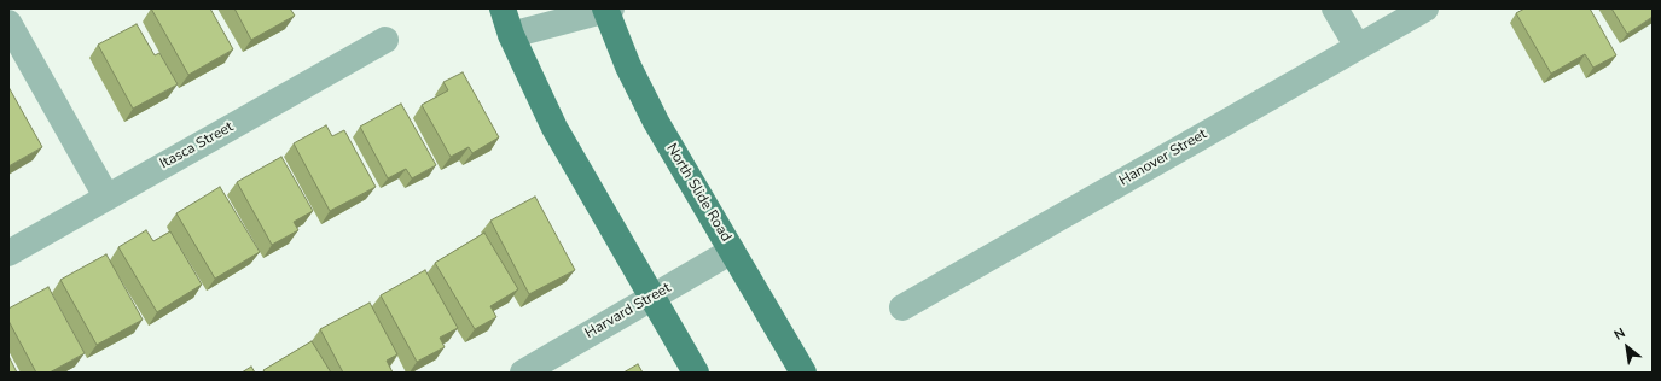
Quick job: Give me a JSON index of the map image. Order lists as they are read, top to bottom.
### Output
{
  "streets": {
    "main road": ["North Slide Road"],
    "street": ["Itasca Street", "Hanover Street", "Harvard Street"]
  },
  "crossings": [
    ["North Slide Road", "Harvard Street"]
  ],
  "north": "top left"
}
